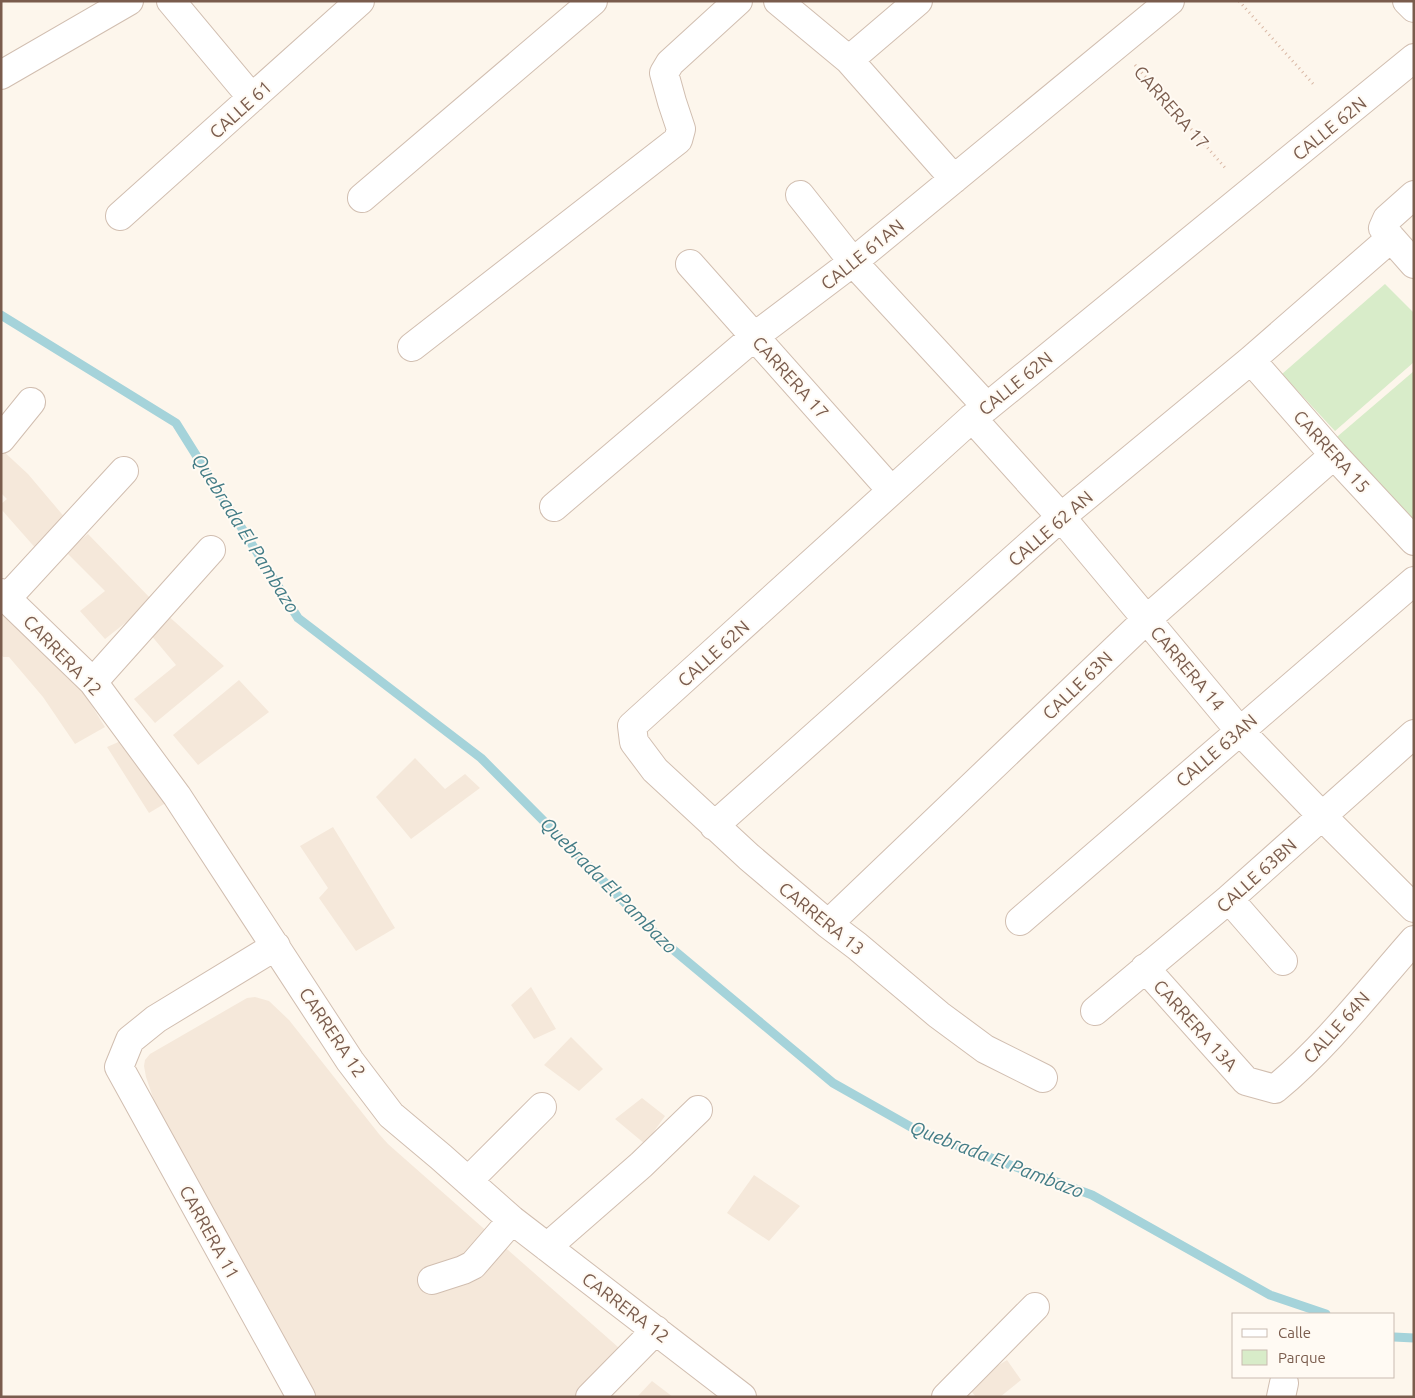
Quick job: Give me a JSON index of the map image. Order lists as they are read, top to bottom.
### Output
{
  "streets": {
    "street": [
      "CARRERA 17",
      "CALLE 61",
      "CALLE 62N",
      "CALLE 61AN",
      "CARRERA 15",
      "CALLE 62 AN",
      "CARRERA 12",
      "CARRERA 14",
      "CALLE 63N",
      "CALLE 63AN",
      "CALLE 63BN",
      "CARRERA 13",
      "CARRERA 13A",
      "CALLE 64N",
      "CARRERA 11"
    ]
  },
  "crossings": [
    ["CARRERA 17", "CALLE 62N"],
    ["CARRERA 17", "CALLE 61AN"],
    ["CALLE 62N", "CARRERA 14"],
    ["CALLE 62N", "CARRERA 13"],
    ["CARRERA 15", "CALLE 62 AN"],
    ["CARRERA 15", "CALLE 63N"],
    ["CALLE 62 AN", "CARRERA 14"],
    ["CALLE 62 AN", "CARRERA 13"],
    ["CARRERA 12", "CARRERA 11"],
    ["CARRERA 14", "CALLE 63N"],
    ["CARRERA 14", "CALLE 63AN"],
    ["CARRERA 14", "CALLE 63BN"],
    ["CALLE 63N", "CARRERA 13"],
    ["CALLE 63BN", "CARRERA 13A"],
    ["CARRERA 13A", "CALLE 64N"]
  ],
  "water": ["Quebrada El Pambazo"],
  "legend": ["Calle", "Parque"]
}
